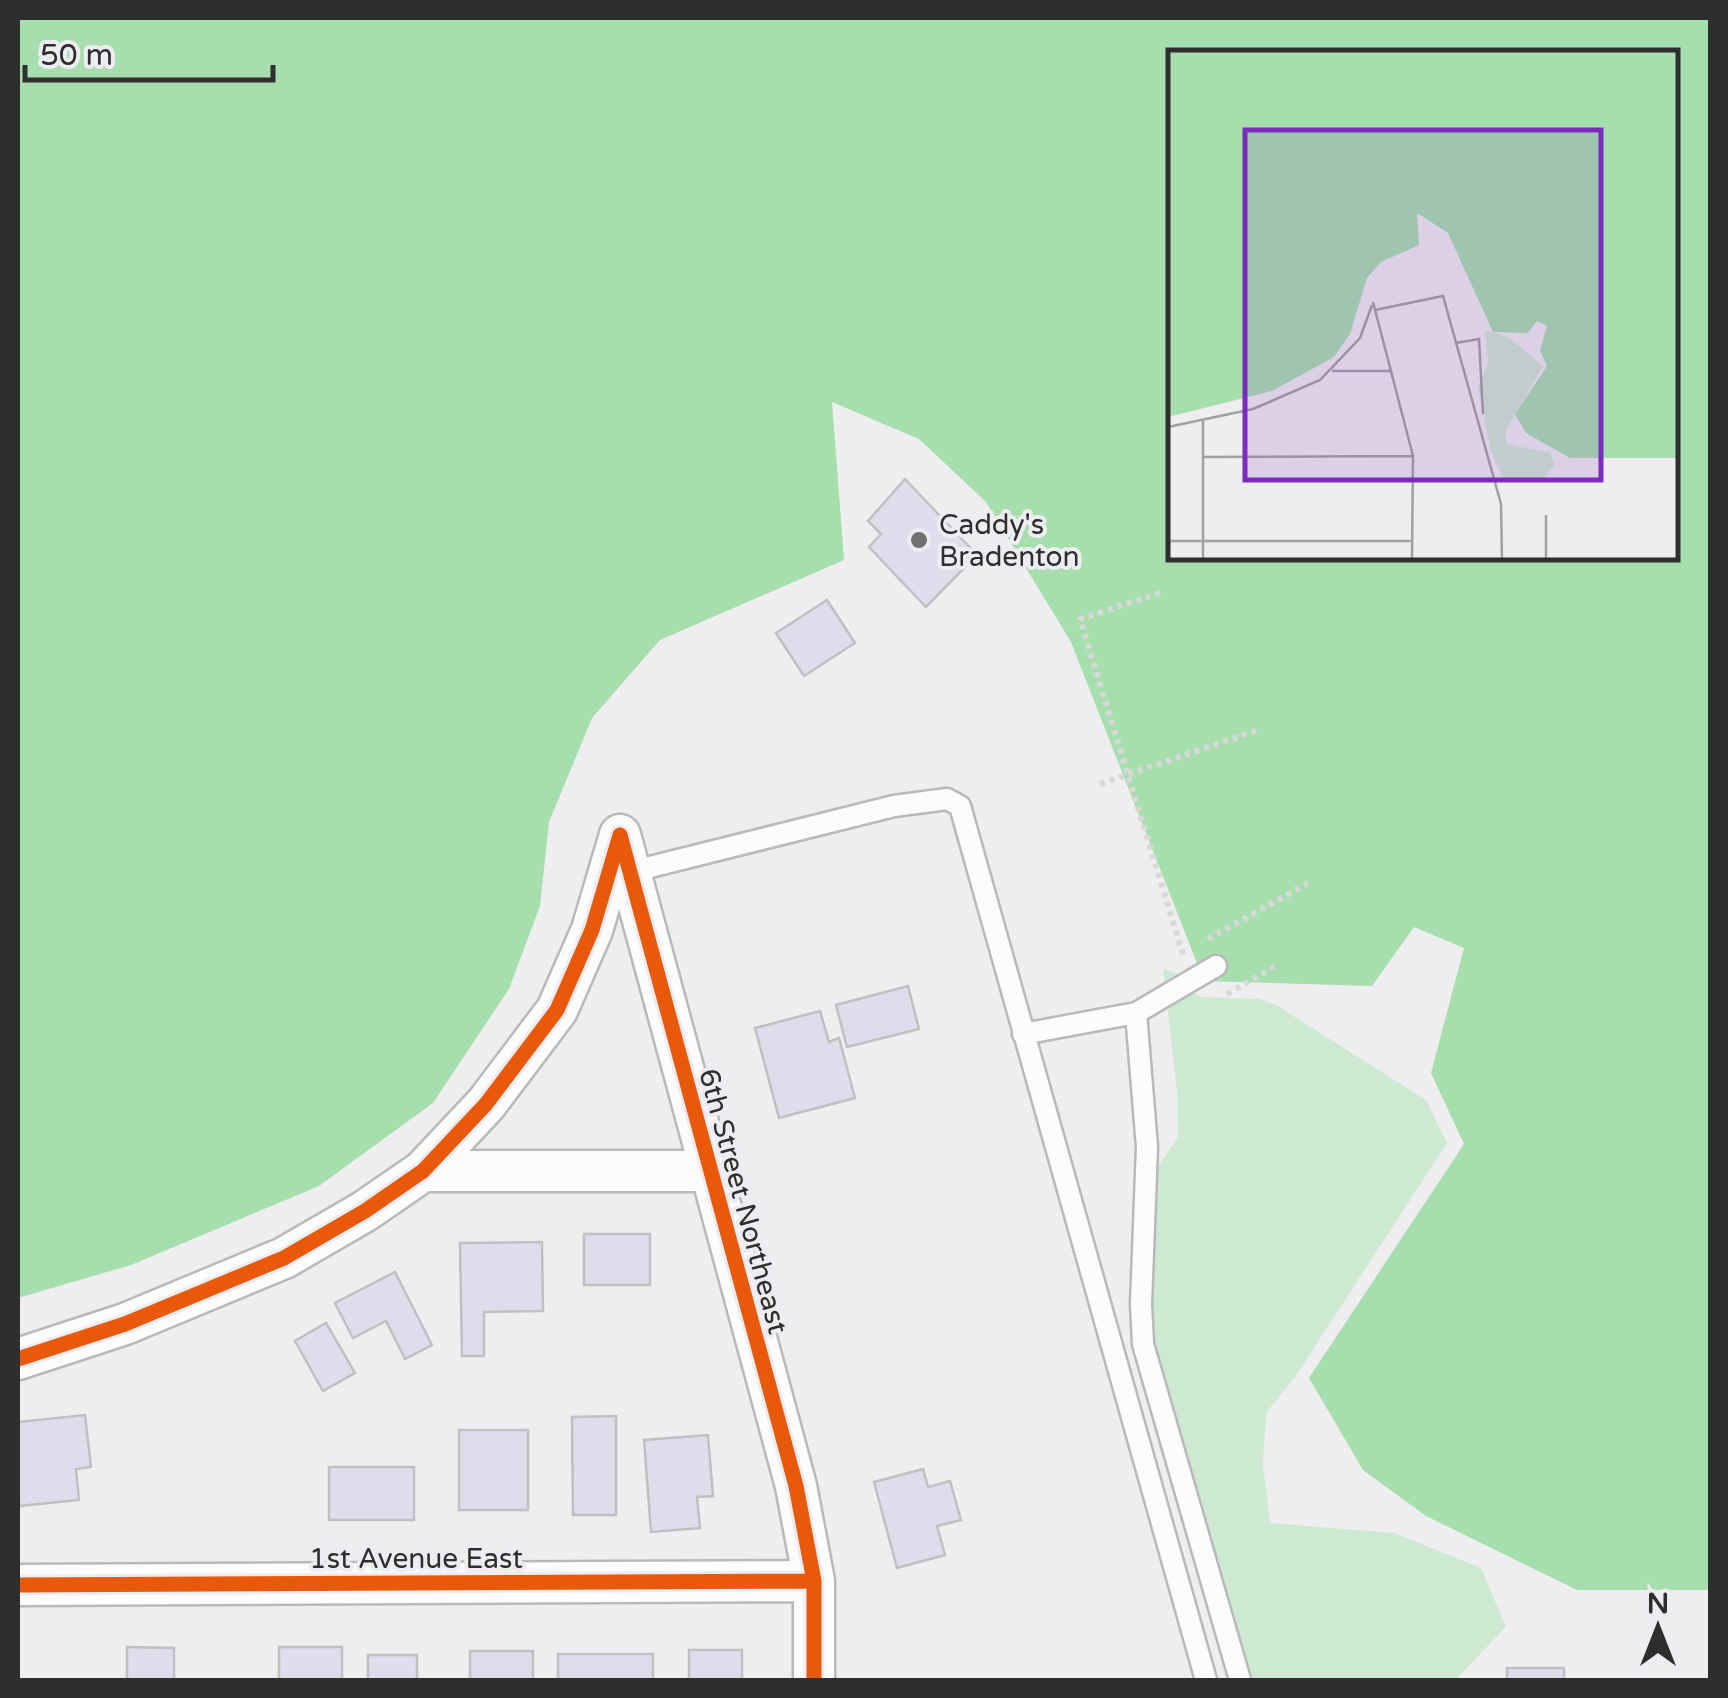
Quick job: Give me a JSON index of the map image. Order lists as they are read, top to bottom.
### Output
{
  "streets": {
    "street": ["6th Street Northeast", "1st Avenue East"]
  },
  "crossings": [
    ["6th Street Northeast", "1st Avenue East"]
  ],
  "places": ["Caddy's Bradenton"],
  "scale_bar": "50 m",
  "north": "top"
}
